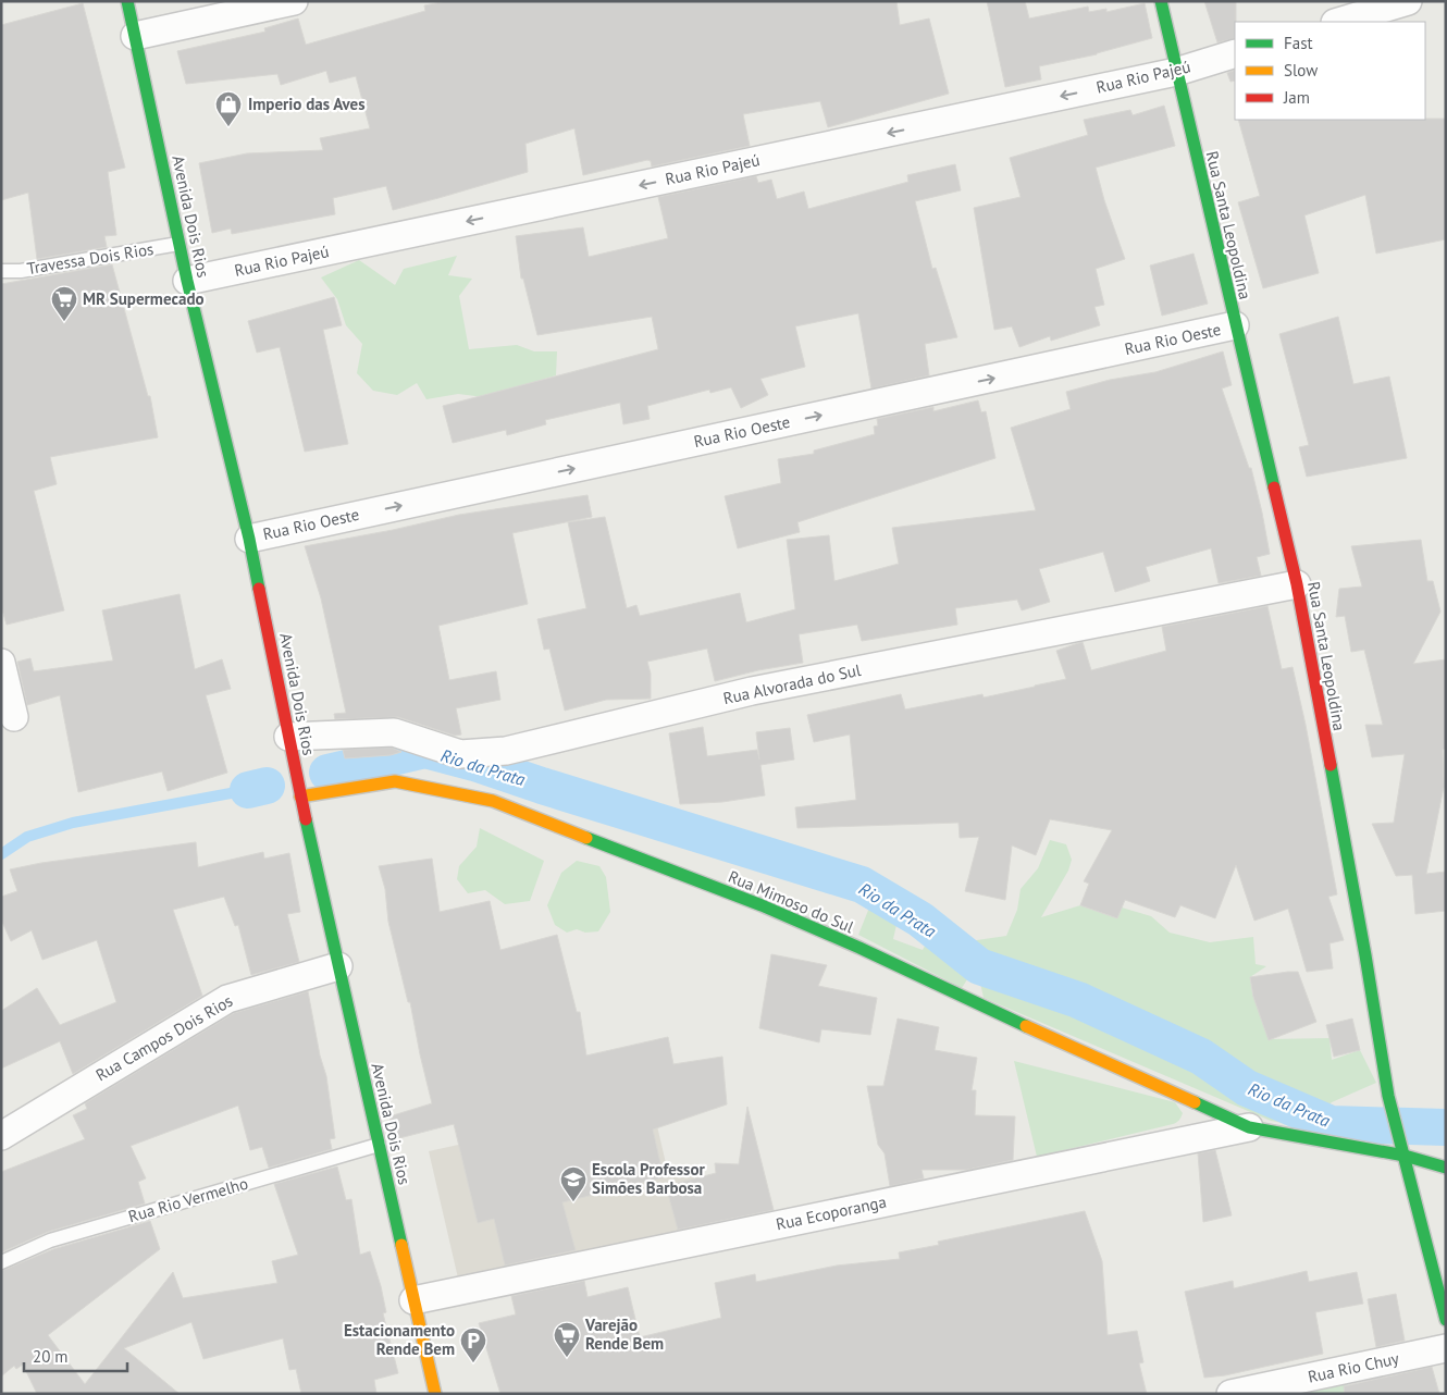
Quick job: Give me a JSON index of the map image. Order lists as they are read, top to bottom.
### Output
{
  "streets": {
    "street": [
      "Rua Rio Pajeú",
      "Avenida Dois Rios",
      "Rua Santa Leopoldina",
      "Rua Rio Oeste",
      "Rua Alvorada do Sul",
      "Rua Mimoso do Sul",
      "Rua Campos Dois Rios",
      "Rua Ecoporanga",
      "Rua Rio Chuy"
    ],
    "lane": ["Travessa Dois Rios", "Rua Rio Vermelho"]
  },
  "crossings": [
    ["Rua Rio Pajeú", "Avenida Dois Rios"],
    ["Rua Rio Pajeú", "Rua Santa Leopoldina"],
    ["Avenida Dois Rios", "Travessa Dois Rios"],
    ["Avenida Dois Rios", "Rua Rio Oeste"],
    ["Avenida Dois Rios", "Rua Alvorada do Sul"],
    ["Avenida Dois Rios", "Rua Mimoso do Sul"],
    ["Avenida Dois Rios", "Rua Campos Dois Rios"],
    ["Avenida Dois Rios", "Rua Rio Vermelho"],
    ["Avenida Dois Rios", "Rua Ecoporanga"],
    ["Rua Santa Leopoldina", "Rua Rio Oeste"],
    ["Rua Santa Leopoldina", "Rua Alvorada do Sul"],
    ["Rua Santa Leopoldina", "Rua Mimoso do Sul"],
    ["Rua Mimoso do Sul", "Rua Ecoporanga"]
  ],
  "one_way": ["Rua Rio Pajeú", "Rua Rio Oeste"],
  "water": ["Rio da Prata"],
  "places": {
    "shop": ["Imperio das Aves"],
    "supermarket": ["MR Supermecado", "Varejão Rende Bem"],
    "school or university": ["Escola Professor Simões Barbosa"],
    "parking": ["Estacionamento Rende Bem"]
  },
  "legend": ["Fast", "Slow", "Jam"],
  "scale_bar": "20 m"
}
